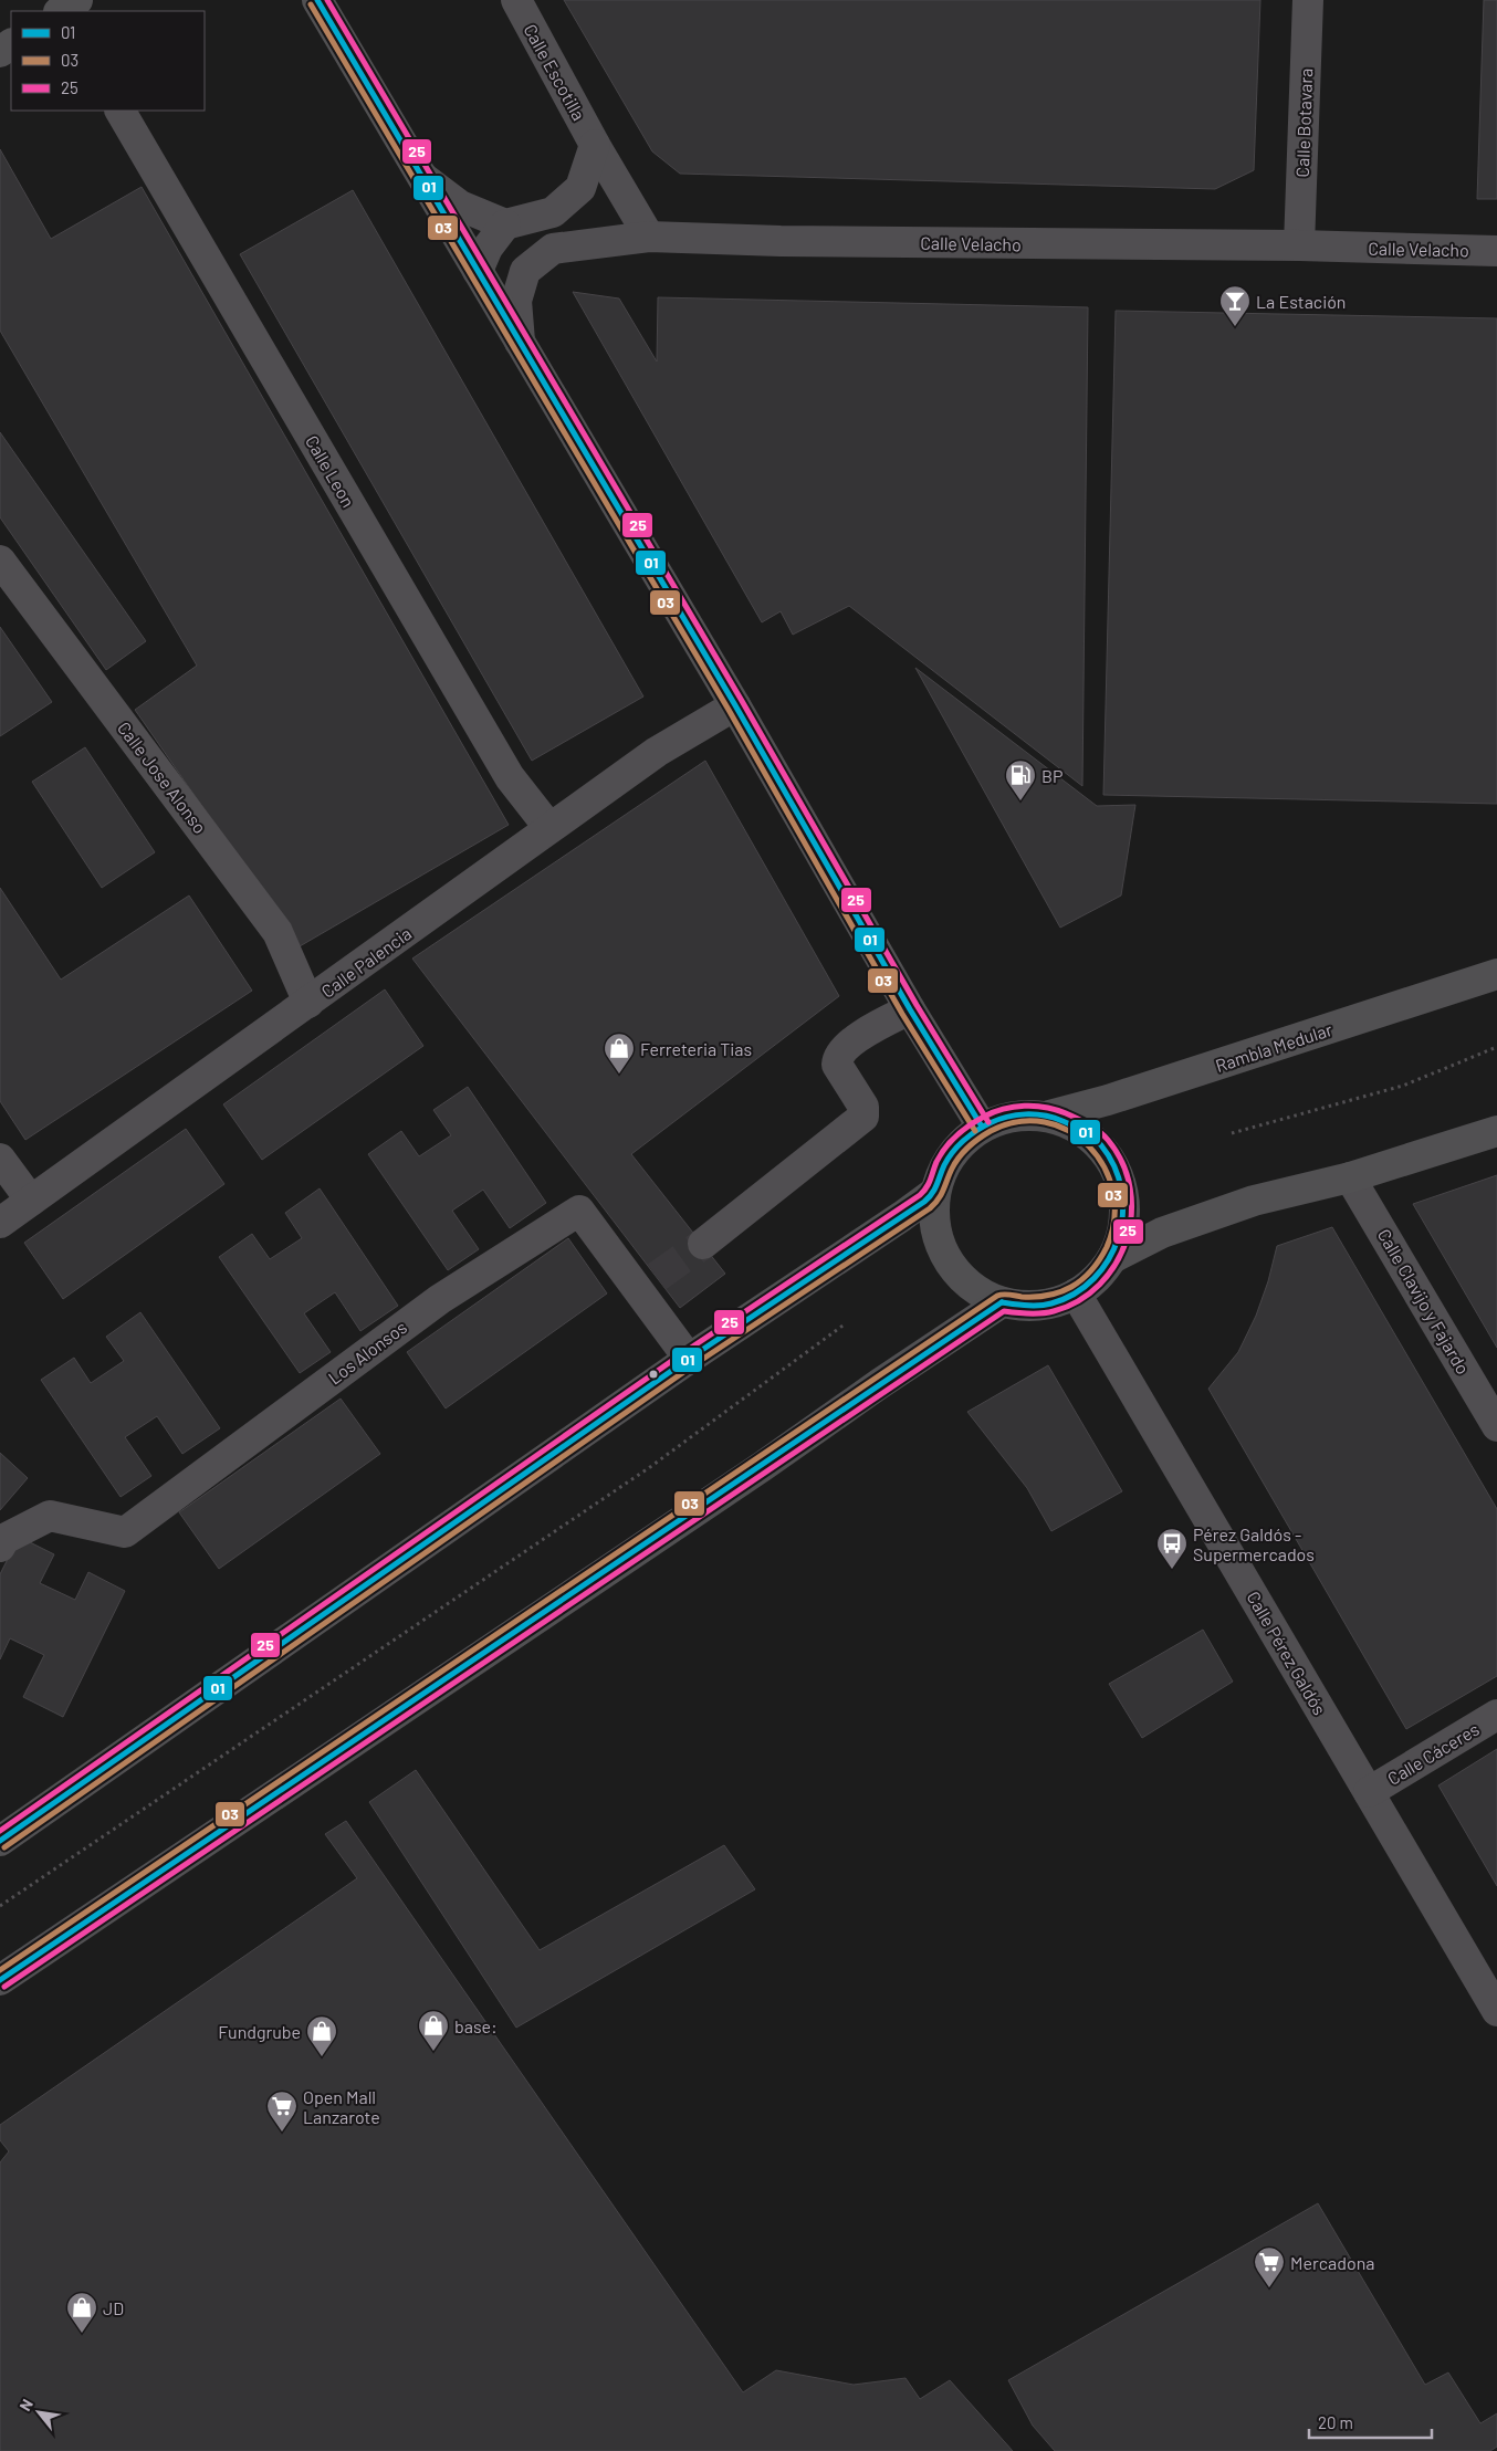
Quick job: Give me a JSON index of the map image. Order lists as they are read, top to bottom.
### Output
{
  "streets": {
    "main road": ["Rambla Medular"],
    "street": [
      "Calle Escotilla",
      "Calle Botavara",
      "Calle Velacho",
      "Calle Leon",
      "Calle Jose Alonso",
      "Calle Palencia",
      "Calle Clavijo y Fajardo",
      "Los Alonsos",
      "Calle Pérez Galdós",
      "Calle Cáceres"
    ]
  },
  "crossings": [
    ["Calle Escotilla", "Calle Velacho"],
    ["Calle Botavara", "Calle Velacho"],
    ["Calle Leon", "Calle Palencia"],
    ["Calle Jose Alonso", "Calle Palencia"],
    ["Rambla Medular", "Calle Pérez Galdós"],
    ["Calle Pérez Galdós", "Calle Cáceres"]
  ],
  "places": {
    "bar": ["La Estación"],
    "fuel station": ["BP"],
    "shop": [
      "Ferreteria Tias",
      "base:",
      "Fundgrube",
      "JD"
    ],
    "bus stop": ["Pérez Galdós - Supermercados"],
    "supermarket": ["Open Mall Lanzarote", "Mercadona"]
  },
  "lines": ["transit line 01", "transit line 25", "transit line 03"],
  "legend": ["01", "03", "25"],
  "scale_bar": "20 m",
  "north": "top left"
}
